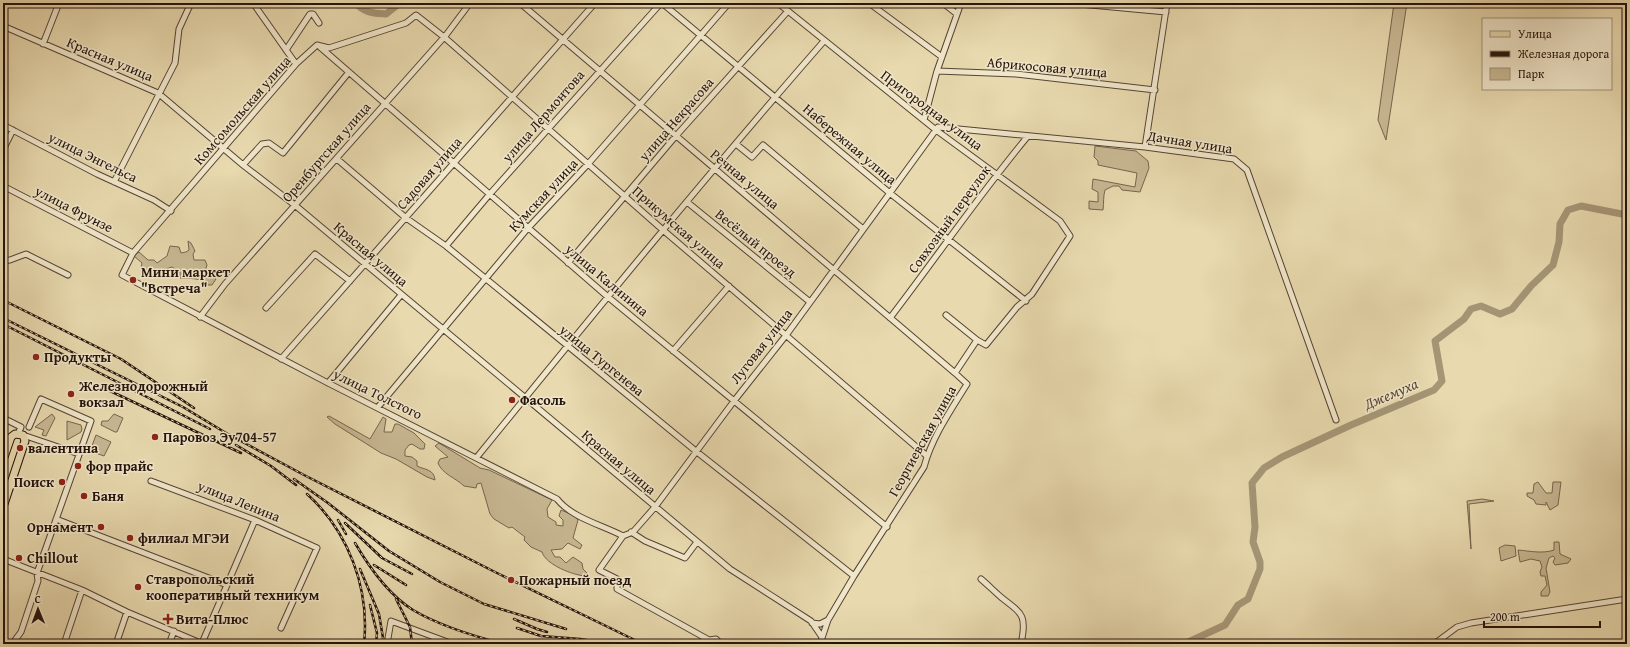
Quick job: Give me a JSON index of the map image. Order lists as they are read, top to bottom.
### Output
{
  "streets": {
    "street": [
      "Красная улица",
      "Абрикосовая улица",
      "Комсомольская улица",
      "Пригородная улица",
      "улица Лермонтова",
      "улица Некрасова",
      "Дачная улица",
      "Набережная улица",
      "Оренбургская улица",
      "улица Энгельса",
      "Садовая улица",
      "Речная улица",
      "Кумская улица",
      "улица Фрунзе",
      "Совхозный переулок",
      "Прикумская улица",
      "Весёлый проезд",
      "улица Калинина",
      "Луговая улица",
      "улица Тургенева",
      "улица Толстого",
      "Георгиевская улица",
      "улица Ленина"
    ]
  },
  "crossings": [
    ["Красная улица", "Комсомольская улица"],
    ["Красная улица", "Оренбургская улица"],
    ["Красная улица", "Садовая улица"],
    ["Красная улица", "Кумская улица"],
    ["Красная улица", "Луговая улица"],
    ["Красная улица", "Георгиевская улица"],
    ["Комсомольская улица", "улица Энгельса"],
    ["Комсомольская улица", "улица Фрунзе"],
    ["Комсомольская улица", "Прикумская улица"],
    ["Комсомольская улица", "улица Калинина"],
    ["Комсомольская улица", "улица Толстого"],
    ["Пригородная улица", "улица Некрасова"],
    ["Пригородная улица", "Дачная улица"],
    ["Пригородная улица", "Набережная улица"],
    ["Пригородная улица", "Совхозный переулок"],
    ["Пригородная улица", "Луговая улица"],
    ["улица Лермонтова", "Набережная улица"],
    ["улица Лермонтова", "Речная улица"],
    ["улица Лермонтова", "Прикумская улица"],
    ["улица Лермонтова", "улица Калинина"],
    ["улица Лермонтова", "улица Тургенева"],
    ["улица Некрасова", "Набережная улица"],
    ["улица Некрасова", "Речная улица"],
    ["улица Некрасова", "Прикумская улица"],
    ["улица Некрасова", "улица Калинина"],
    ["Дачная улица", "Совхозный переулок"],
    ["Дачная улица", "Луговая улица"],
    ["Набережная улица", "Кумская улица"],
    ["Набережная улица", "Совхозный переулок"],
    ["Набережная улица", "Луговая улица"],
    ["Оренбургская улица", "Прикумская улица"],
    ["Оренбургская улица", "улица Калинина"],
    ["Оренбургская улица", "улица Тургенева"],
    ["Оренбургская улица", "улица Толстого"],
    ["Садовая улица", "Речная улица"],
    ["Садовая улица", "Прикумская улица"],
    ["Садовая улица", "улица Калинина"],
    ["Садовая улица", "улица Тургенева"],
    ["Садовая улица", "улица Толстого"],
    ["Речная улица", "Кумская улица"],
    ["Речная улица", "Совхозный переулок"],
    ["Речная улица", "Луговая улица"],
    ["Речная улица", "Георгиевская улица"],
    ["Кумская улица", "Прикумская улица"],
    ["Кумская улица", "улица Калинина"],
    ["Кумская улица", "улица Тургенева"],
    ["Кумская улица", "улица Толстого"],
    ["Прикумская улица", "улица Калинина"],
    ["Прикумская улица", "Луговая улица"],
    ["Прикумская улица", "Георгиевская улица"],
    ["Весёлый проезд", "Луговая улица"],
    ["улица Калинина", "Луговая улица"],
    ["улица Калинина", "Георгиевская улица"],
    ["Луговая улица", "улица Тургенева"],
    ["Луговая улица", "улица Толстого"],
    ["улица Тургенева", "Георгиевская улица"]
  ],
  "water": ["Джемуха"],
  "places": {
    "other": [
      "Мини маркет \"Встреча\"",
      "Продукты",
      "Железнодорожный вокзал",
      "Фасоль",
      "Паровоз Эу704-57",
      "валентина",
      "фор прайс",
      "Поиск",
      "Баня",
      "Орнамент",
      "филиал МГЭИ",
      "ChillOut",
      "Пожарный поезд",
      "Ставропольский кооперативный техникум"
    ],
    "health": ["Вита-Плюс"]
  },
  "legend": ["Улица", "Железная дорога", "Парк"],
  "scale_bar": "200 m",
  "north": "top"
}
